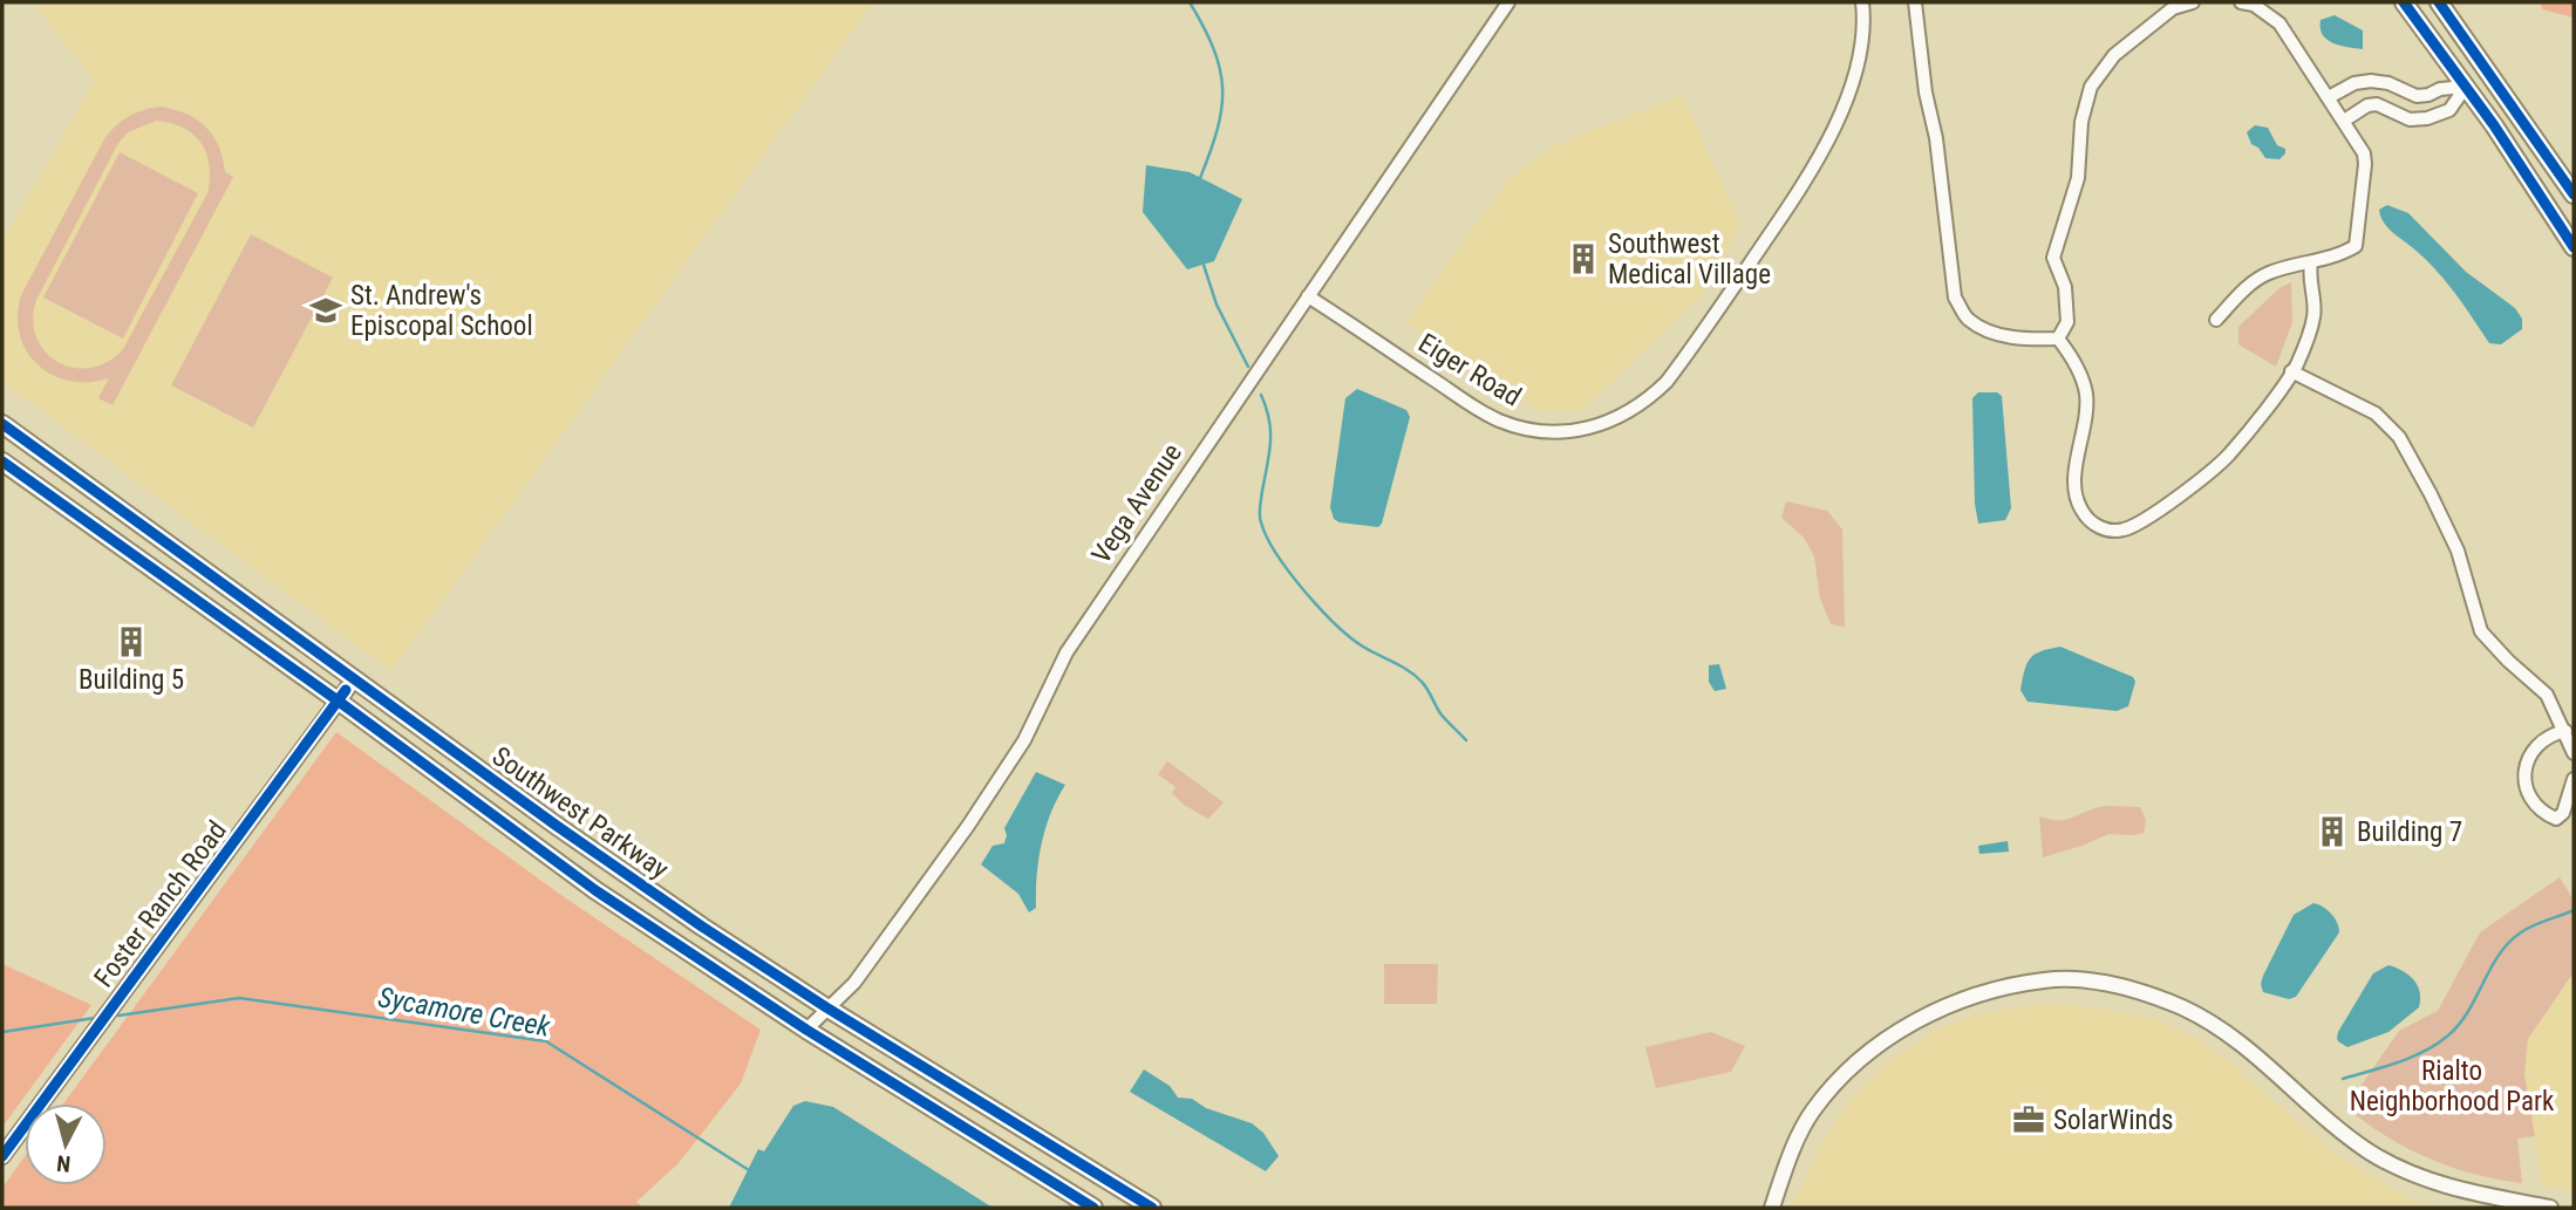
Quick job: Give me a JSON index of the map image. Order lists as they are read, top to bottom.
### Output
{
  "streets": {
    "main road": ["Southwest Parkway"],
    "street": ["Eiger Road", "Vega Avenue", "Foster Ranch Road"]
  },
  "crossings": [
    ["Eiger Road", "Vega Avenue"],
    ["Vega Avenue", "Southwest Parkway"],
    ["Southwest Parkway", "Foster Ranch Road"]
  ],
  "water": ["Sycamore Creek"],
  "parks": ["Rialto Neighborhood Park"],
  "places": {
    "building": ["Southwest Medical Village", "Building 5", "Building 7"],
    "school or university": ["St. Andrew's Episcopal School"],
    "office": ["SolarWinds"]
  },
  "north": "bottom"
}
